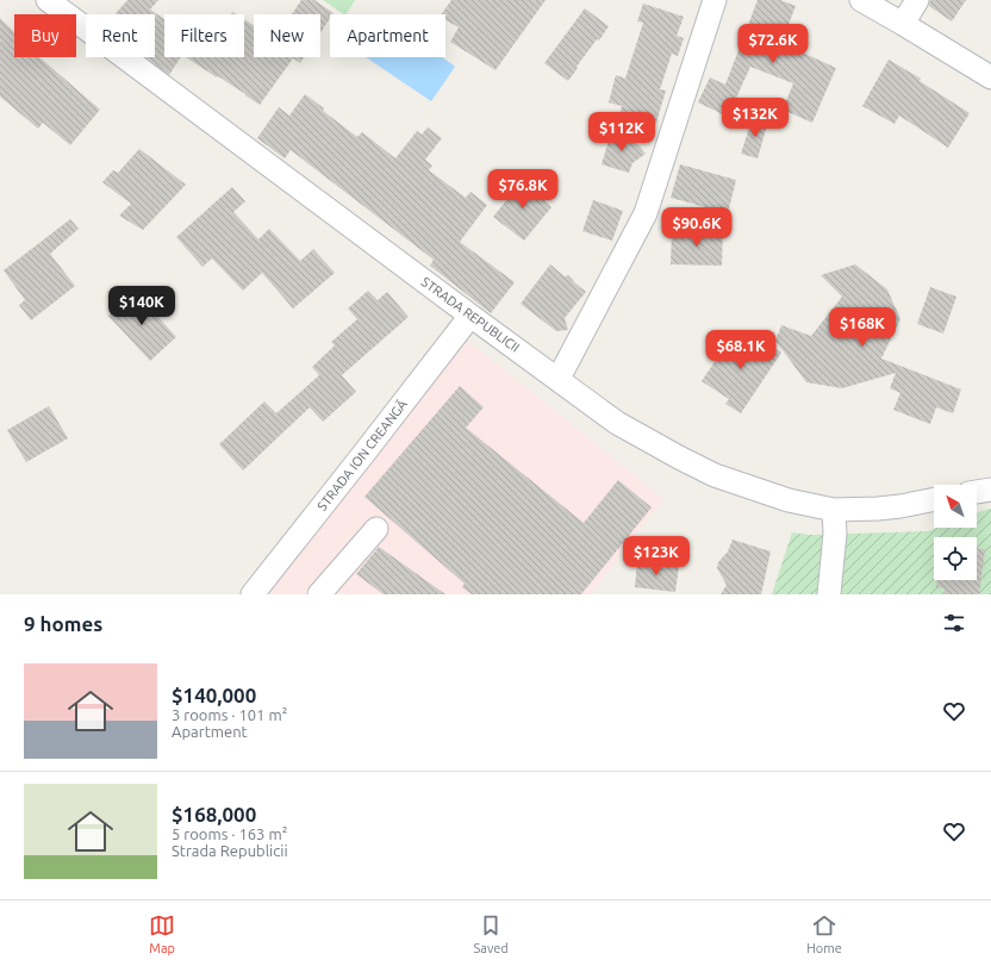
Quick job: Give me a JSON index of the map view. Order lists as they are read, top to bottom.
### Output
{
  "streets": {
    "street": ["STRADA REPUBLICII", "STRADA ION CREANGĂ"]
  },
  "crossings": [
    ["STRADA REPUBLICII", "STRADA ION CREANGĂ"]
  ],
  "north": "top left",
  "page": {
    "chip": [
      "Buy",
      "Rent",
      "Filters",
      "New",
      "Apartment"
    ],
    "price": [
      "$72.6K",
      "$132K",
      "$112K",
      "$76.8K",
      "$90.6K",
      "$140K",
      "$168K",
      "$68.1K",
      "$123K"
    ],
    "heading": "9 homes",
    "list": [
      {
        "name": "$140,000",
        "note": "3 rooms · 101 m² · Apartment"
      },
      {
        "name": "$168,000",
        "note": "5 rooms · 163 m² · Strada Republicii"
      }
    ],
    "tabs": ["Map", "Saved", "Home"]
  }
}
